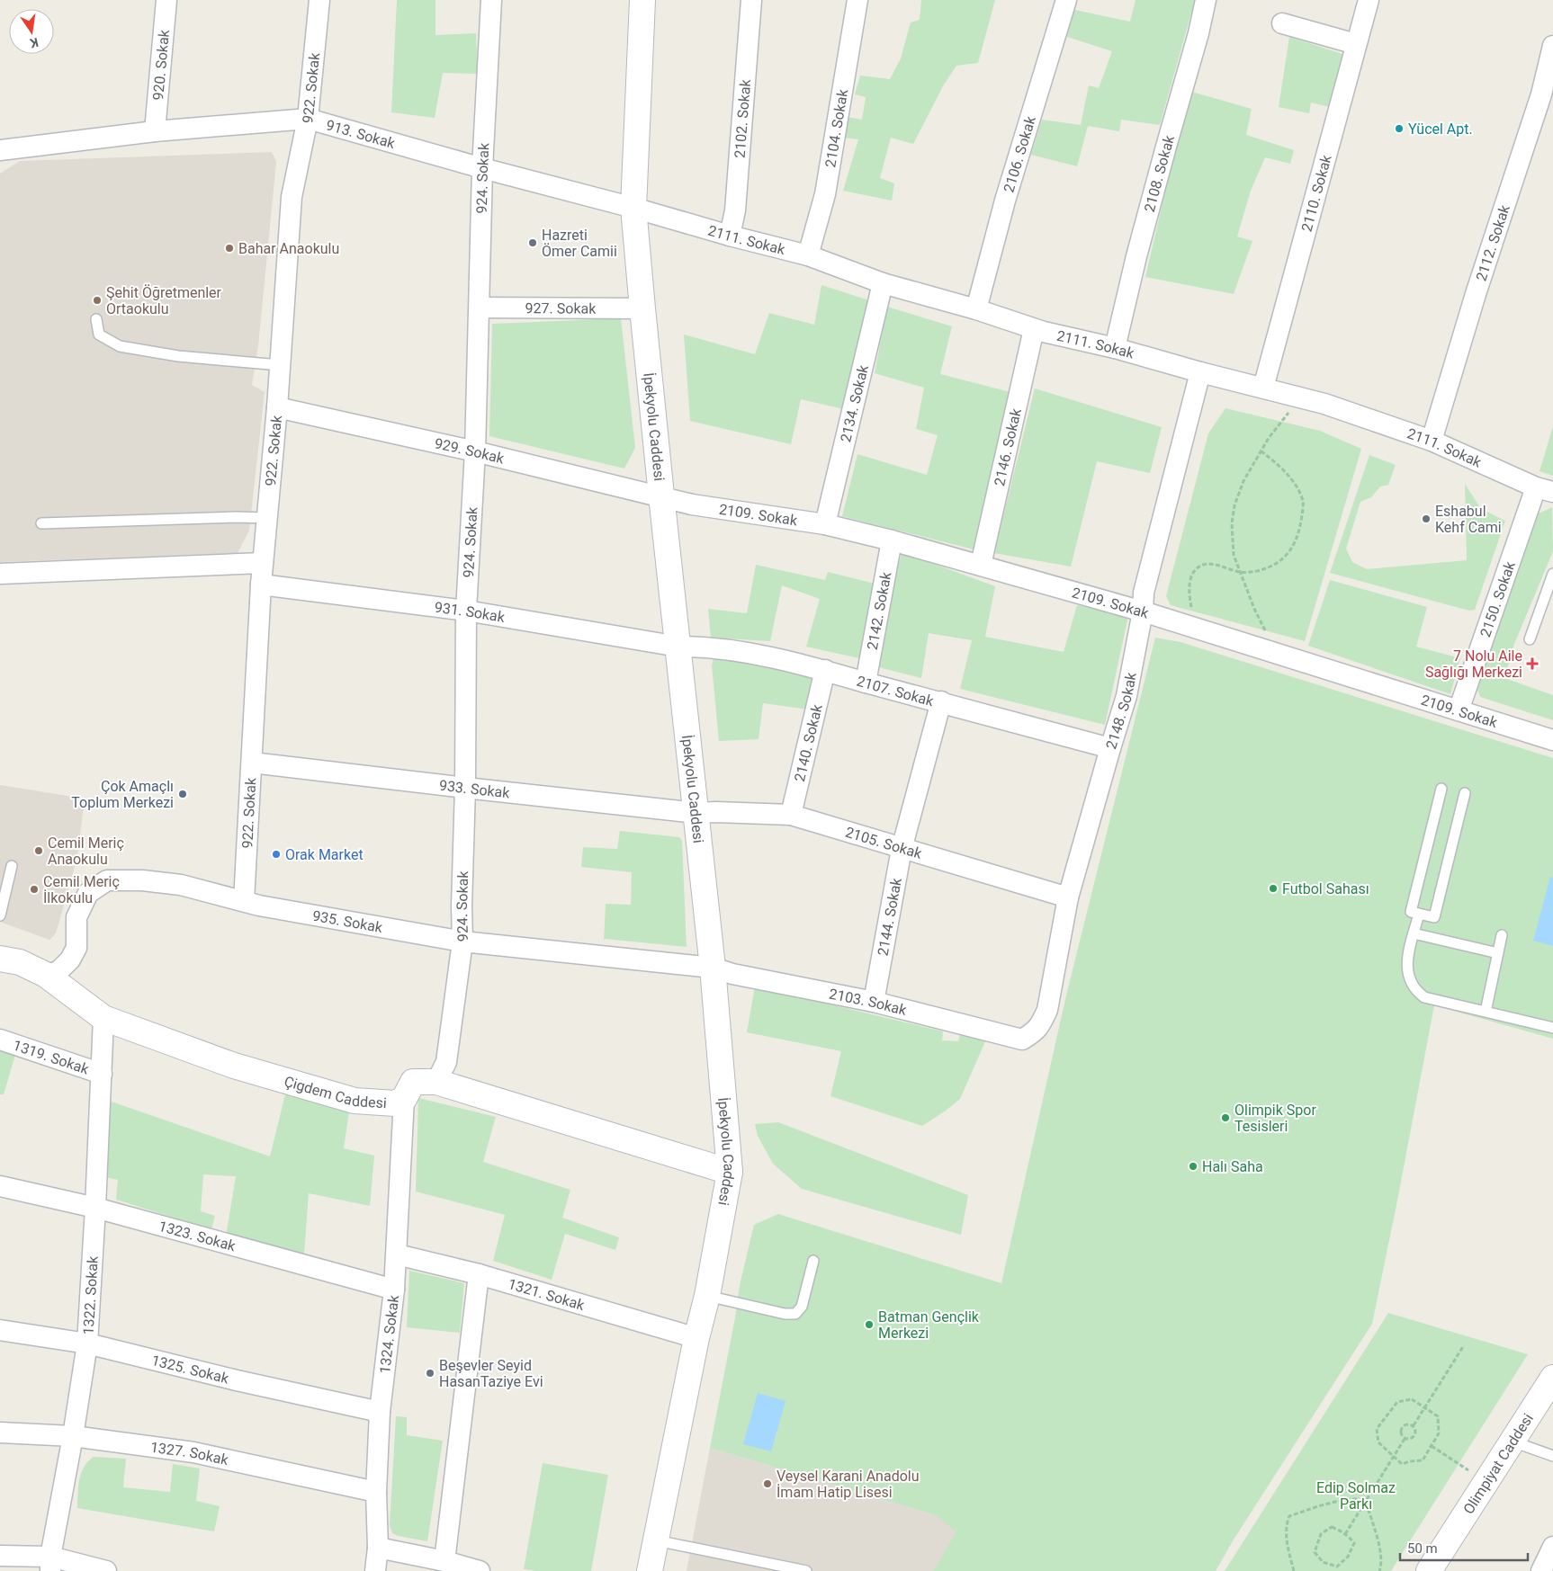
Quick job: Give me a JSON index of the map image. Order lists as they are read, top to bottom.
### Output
{
  "streets": {
    "street": [
      "920. Sokak",
      "922. Sokak",
      "2102. Sokak",
      "2104. Sokak",
      "913. Sokak",
      "2106. Sokak",
      "2108. Sokak",
      "924. Sokak",
      "2110. Sokak",
      "2111. Sokak",
      "2112. Sokak",
      "927. Sokak",
      "2134. Sokak",
      "İpekyolu Caddesi",
      "2146. Sokak",
      "929. Sokak",
      "2109. Sokak",
      "2150. Sokak",
      "2142. Sokak",
      "931. Sokak",
      "2107. Sokak",
      "2148. Sokak",
      "2140. Sokak",
      "933. Sokak",
      "2105. Sokak",
      "2144. Sokak",
      "935. Sokak",
      "2103. Sokak",
      "1319. Sokak",
      "Çigdem Caddesi",
      "1323. Sokak",
      "1321. Sokak",
      "1322. Sokak",
      "1324. Sokak",
      "1325. Sokak",
      "1327. Sokak",
      "Olimpiyat Caddesi"
    ]
  },
  "crossings": [
    ["920. Sokak", "913. Sokak"],
    ["922. Sokak", "913. Sokak"],
    ["922. Sokak", "929. Sokak"],
    ["922. Sokak", "931. Sokak"],
    ["922. Sokak", "933. Sokak"],
    ["922. Sokak", "935. Sokak"],
    ["2102. Sokak", "2111. Sokak"],
    ["2104. Sokak", "2111. Sokak"],
    ["913. Sokak", "924. Sokak"],
    ["913. Sokak", "2111. Sokak"],
    ["913. Sokak", "İpekyolu Caddesi"],
    ["2106. Sokak", "2111. Sokak"],
    ["2108. Sokak", "2111. Sokak"],
    ["924. Sokak", "927. Sokak"],
    ["924. Sokak", "929. Sokak"],
    ["924. Sokak", "931. Sokak"],
    ["924. Sokak", "933. Sokak"],
    ["924. Sokak", "935. Sokak"],
    ["924. Sokak", "Çigdem Caddesi"],
    ["2110. Sokak", "2111. Sokak"],
    ["2111. Sokak", "2112. Sokak"],
    ["2111. Sokak", "2134. Sokak"],
    ["2111. Sokak", "İpekyolu Caddesi"],
    ["2111. Sokak", "2146. Sokak"],
    ["2111. Sokak", "2150. Sokak"],
    ["2111. Sokak", "2148. Sokak"],
    ["927. Sokak", "İpekyolu Caddesi"],
    ["2134. Sokak", "2109. Sokak"],
    ["İpekyolu Caddesi", "929. Sokak"],
    ["İpekyolu Caddesi", "2109. Sokak"],
    ["İpekyolu Caddesi", "931. Sokak"],
    ["İpekyolu Caddesi", "2107. Sokak"],
    ["İpekyolu Caddesi", "933. Sokak"],
    ["İpekyolu Caddesi", "2105. Sokak"],
    ["İpekyolu Caddesi", "935. Sokak"],
    ["İpekyolu Caddesi", "2103. Sokak"],
    ["İpekyolu Caddesi", "Çigdem Caddesi"],
    ["İpekyolu Caddesi", "1321. Sokak"],
    ["2146. Sokak", "2109. Sokak"],
    ["929. Sokak", "2109. Sokak"],
    ["2109. Sokak", "2150. Sokak"],
    ["2109. Sokak", "2142. Sokak"],
    ["2109. Sokak", "2148. Sokak"],
    ["2142. Sokak", "2107. Sokak"],
    ["931. Sokak", "2107. Sokak"],
    ["2107. Sokak", "2148. Sokak"],
    ["2107. Sokak", "2140. Sokak"],
    ["2107. Sokak", "2144. Sokak"],
    ["2148. Sokak", "2105. Sokak"],
    ["2148. Sokak", "2103. Sokak"],
    ["2140. Sokak", "2105. Sokak"],
    ["933. Sokak", "2105. Sokak"],
    ["2105. Sokak", "2144. Sokak"],
    ["2144. Sokak", "2103. Sokak"],
    ["935. Sokak", "2103. Sokak"],
    ["935. Sokak", "Çigdem Caddesi"],
    ["1319. Sokak", "1322. Sokak"],
    ["Çigdem Caddesi", "1322. Sokak"],
    ["Çigdem Caddesi", "1324. Sokak"],
    ["1323. Sokak", "1322. Sokak"],
    ["1323. Sokak", "1324. Sokak"],
    ["1321. Sokak", "1324. Sokak"],
    ["1322. Sokak", "1325. Sokak"],
    ["1322. Sokak", "1327. Sokak"],
    ["1324. Sokak", "1325. Sokak"],
    ["1324. Sokak", "1327. Sokak"]
  ],
  "parks": ["Edip Solmaz Parkı"],
  "places": {
    "other": [
      "Yücel Apt.",
      "Hazreti Ömer Camii",
      "Bahar Anaokulu",
      "Şehit Öğretmenler Ortaokulu",
      "Eshabul Kehf Cami",
      "Çok Amaçlı Toplum Merkezi",
      "Cemil Meriç Anaokulu",
      "Orak Market",
      "Futbol Sahası",
      "Cemil Meriç İlkokulu",
      "Olimpik Spor Tesisleri",
      "Halı Saha",
      "Batman Gençlik Merkezi",
      "Beşevler Seyid HasanTaziye Evi",
      "Veysel Karani Anadolu İmam Hatip Lisesi"
    ],
    "health": ["7 Nolu Aile Sağlığı Merkezi"]
  },
  "scale_bar": "50 m",
  "north": "bottom"
}
